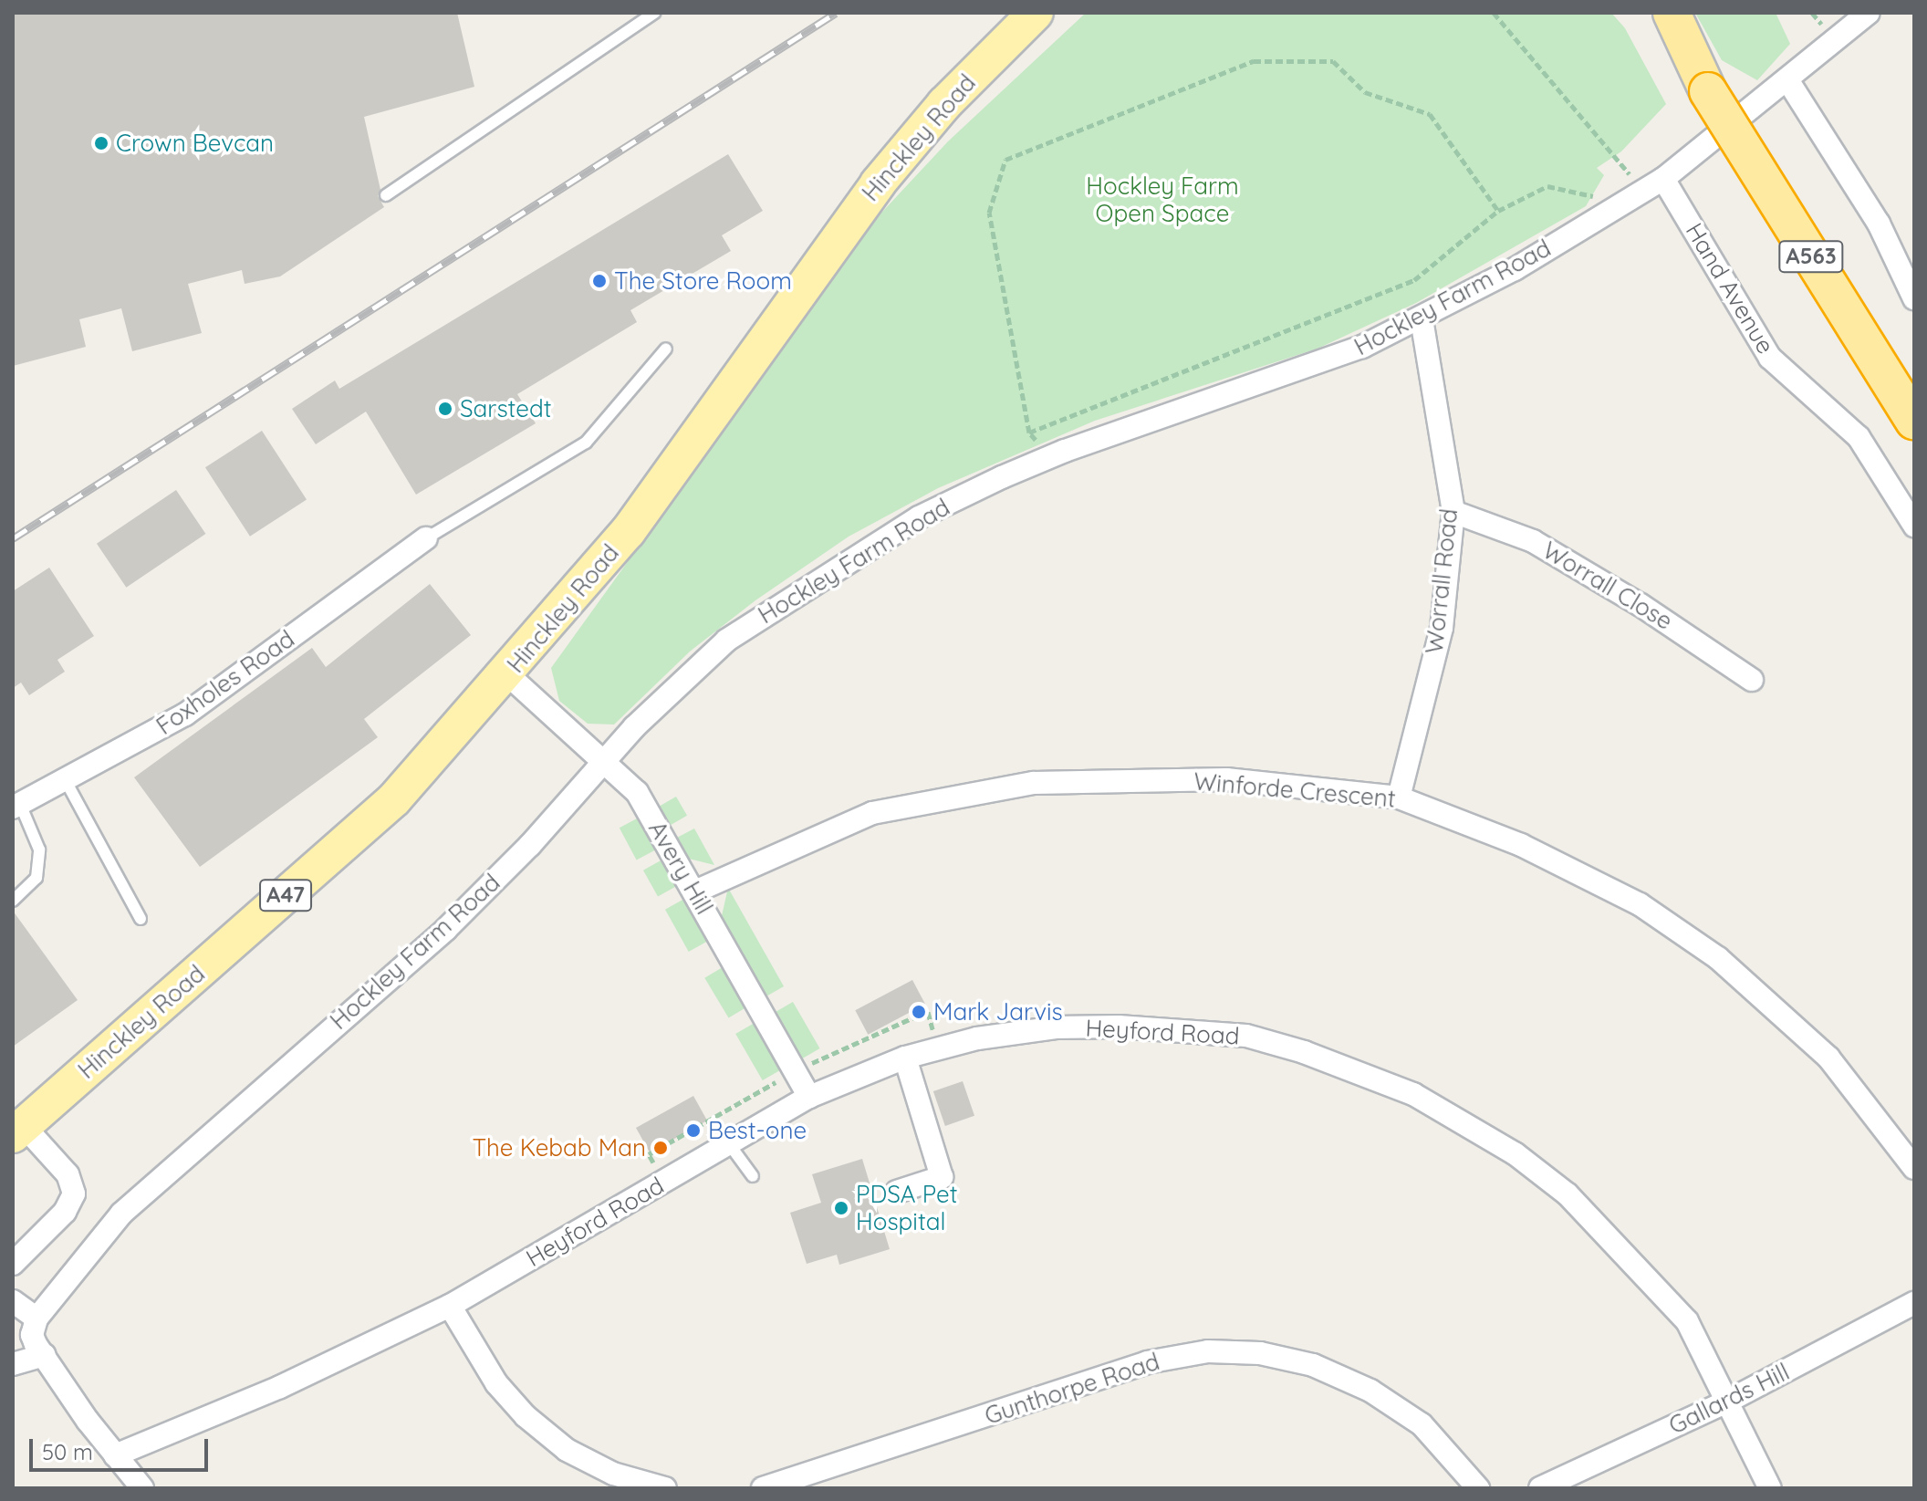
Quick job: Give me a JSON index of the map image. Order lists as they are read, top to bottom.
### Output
{
  "streets": {
    "highway": ["A563"],
    "main road": ["Hinckley Road", "A47"],
    "street": [
      "Hand Avenue",
      "Hockley Farm Road",
      "Worrall Road",
      "Worrall Close",
      "Foxholes Road",
      "Winforde Crescent",
      "Avery Hill",
      "Heyford Road",
      "Gunthorpe Road",
      "Gallards Hill"
    ]
  },
  "crossings": [
    ["Hinckley Road", "Avery Hill"],
    ["Hand Avenue", "Hockley Farm Road"],
    ["Hockley Farm Road", "Worrall Road"],
    ["Hockley Farm Road", "Avery Hill"],
    ["Worrall Road", "Worrall Close"],
    ["Worrall Road", "Winforde Crescent"],
    ["Winforde Crescent", "Avery Hill"],
    ["Avery Hill", "Heyford Road"],
    ["Heyford Road", "Gallards Hill"]
  ],
  "parks": ["Hockley Farm Open Space"],
  "places": [
    "Crown Bevcan",
    "The Store Room",
    "Sarstedt",
    "Mark Jarvis",
    "Best-one",
    "The Kebab Man",
    "PDSA Pet Hospital"
  ],
  "scale_bar": "50 m"
}
